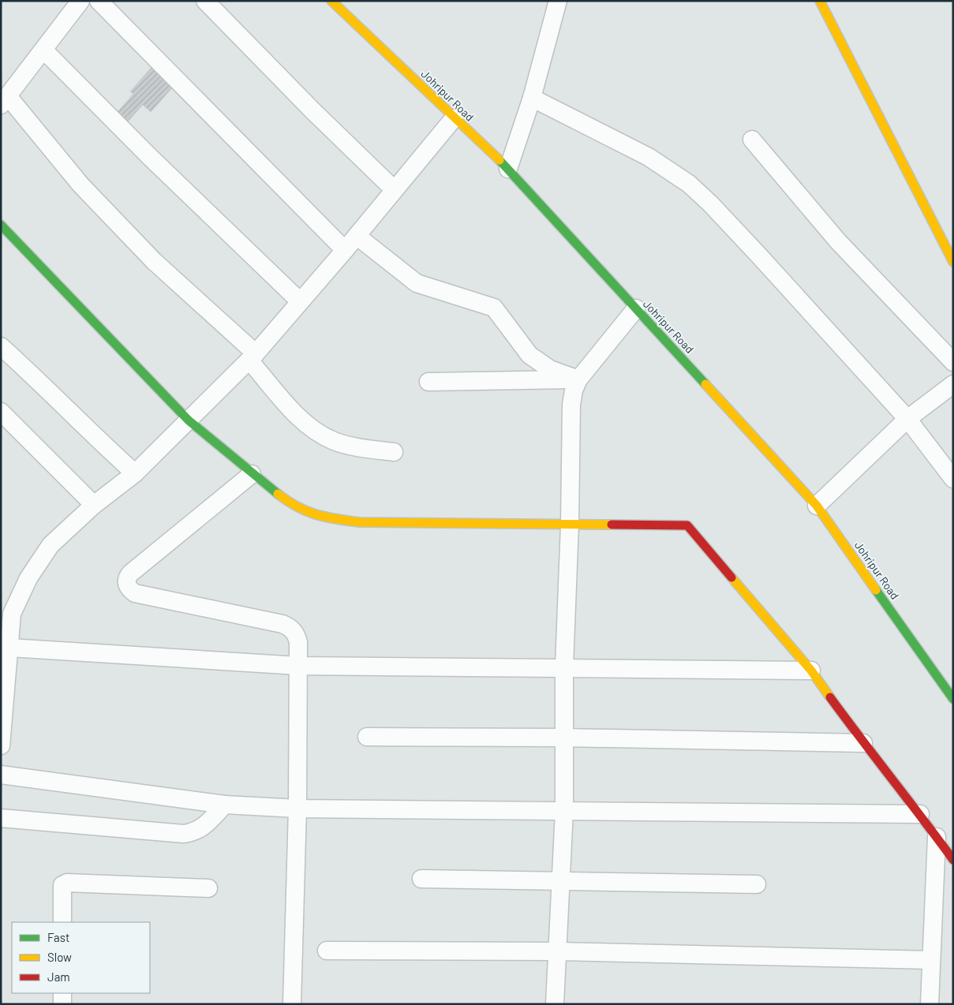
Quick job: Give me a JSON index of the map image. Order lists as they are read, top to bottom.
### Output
{
  "streets": {
    "street": ["Johripur Road"]
  },
  "legend": ["Fast", "Slow", "Jam"]
}
